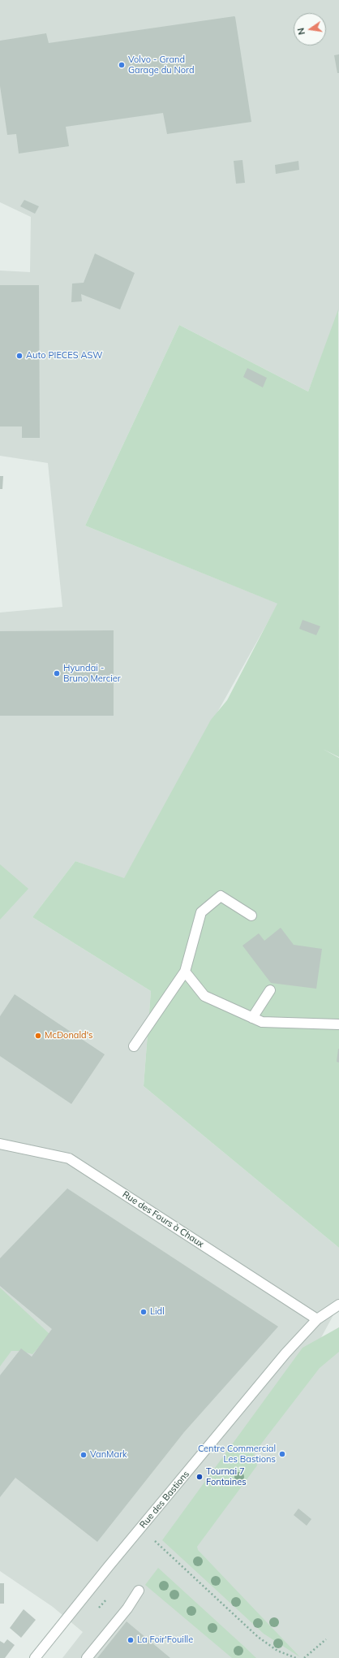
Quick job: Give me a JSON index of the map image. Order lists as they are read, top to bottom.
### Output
{
  "streets": {
    "street": ["Rue des Fours à Chaux", "Rue des Bastions"]
  },
  "crossings": [
    ["Rue des Fours à Chaux", "Rue des Bastions"]
  ],
  "places": [
    "Volvo - Grand Garage du Nord",
    "Auto PIECES ASW",
    "Hyundai - Bruno Mercier",
    "McDonald's",
    "Lidl",
    "Centre Commercial Les Bastions",
    "VanMark",
    "Tournai 7 Fontaines",
    "La Foir'Fouille"
  ],
  "north": "left"
}
